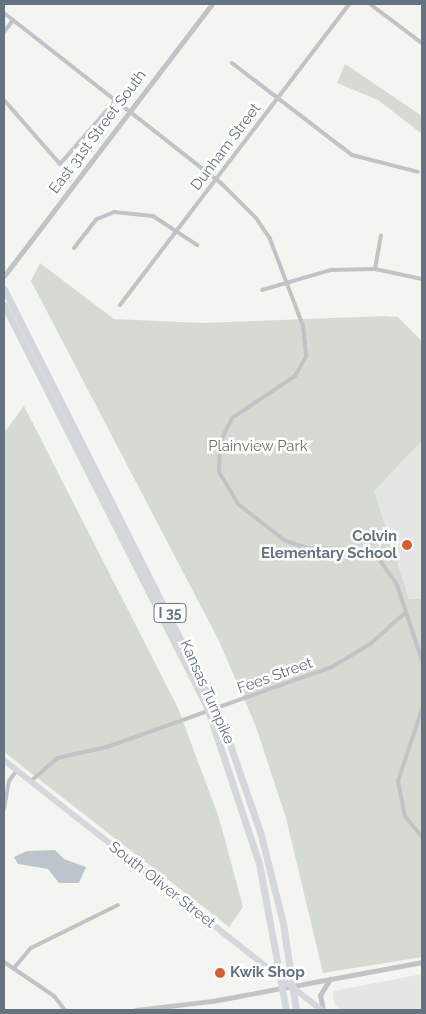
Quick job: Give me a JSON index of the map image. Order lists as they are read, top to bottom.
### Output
{
  "streets": {
    "highway": ["I 35", "Kansas Turnpike"],
    "main road": ["South Oliver Street"],
    "street": ["East 31st Street South", "Dunham Street", "Fees Street"]
  },
  "crossings": [
    ["Fees Street", "South Oliver Street"]
  ],
  "parks": ["Plainview Park"],
  "places": ["Colvin Elementary School", "Kwik Shop"]
}
